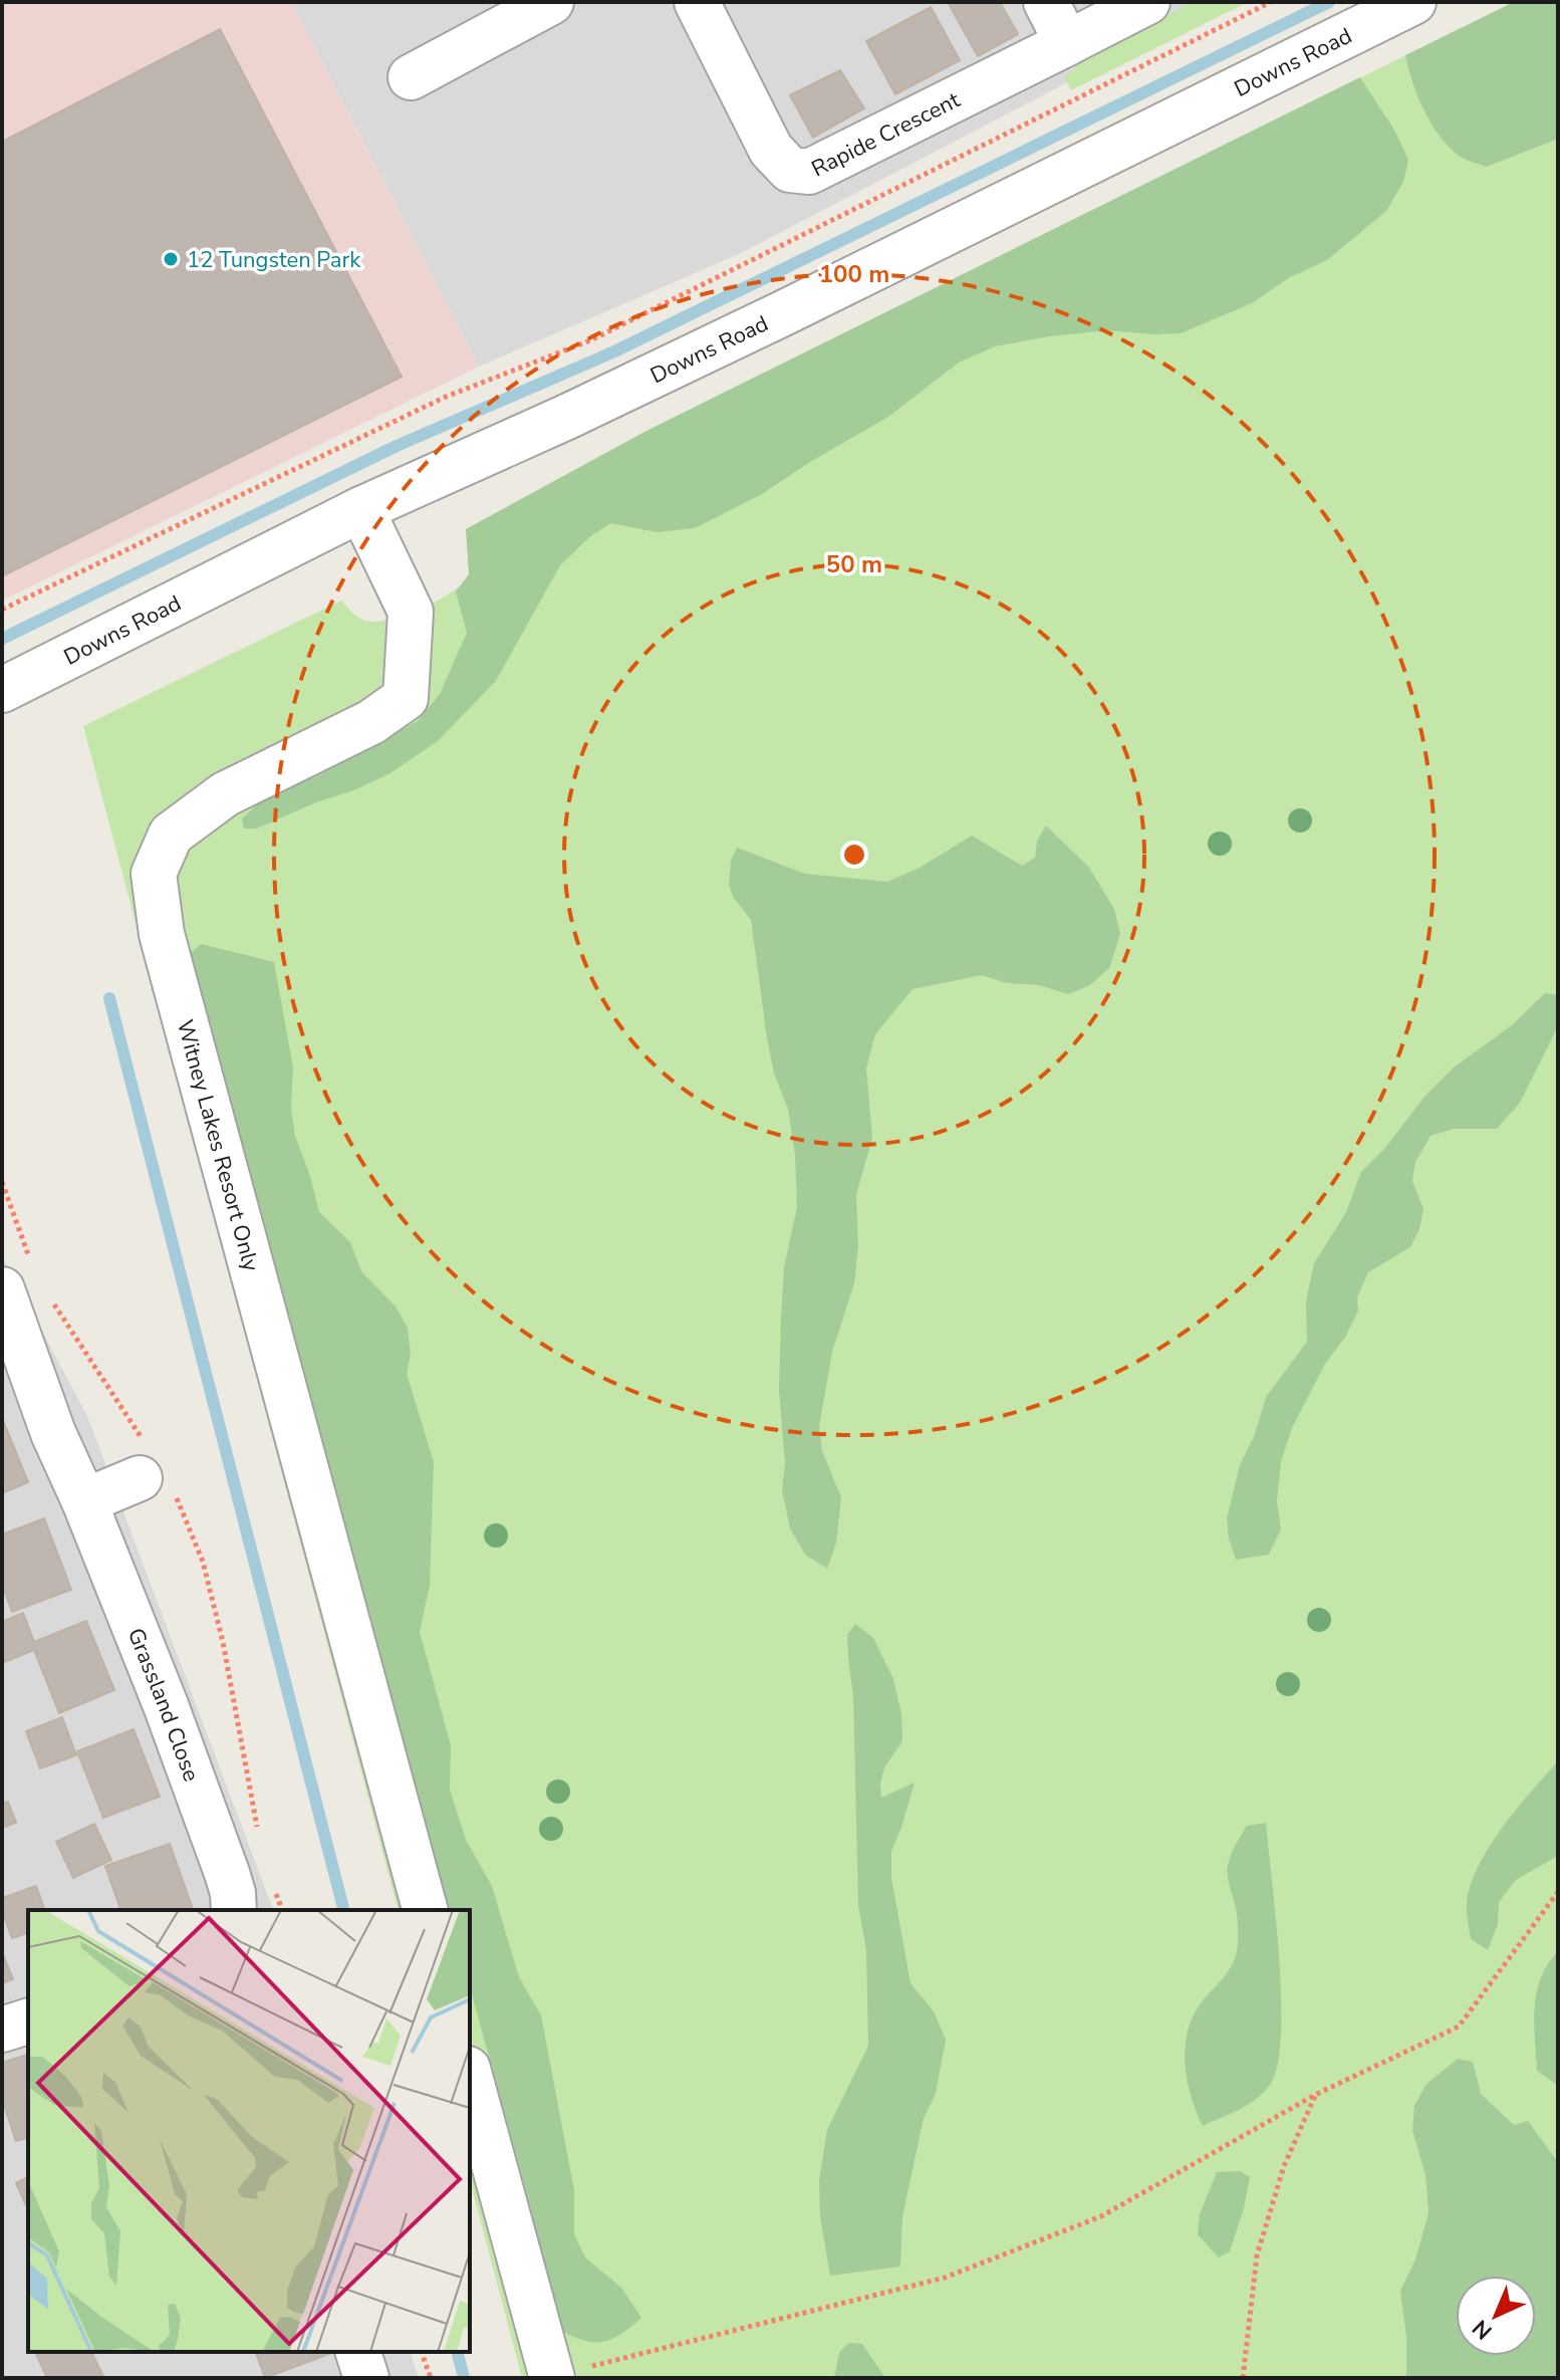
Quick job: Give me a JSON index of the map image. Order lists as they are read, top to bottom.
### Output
{
  "streets": {
    "street": [
      "Downs Road",
      "Rapide Crescent",
      "Witney Lakes Resort Only",
      "Grassland Close"
    ]
  },
  "crossings": [
    ["Downs Road", "Witney Lakes Resort Only"]
  ],
  "places": ["12 Tungsten Park"],
  "north": "bottom left",
  "rings": ["100 m", "50 m"]
}
